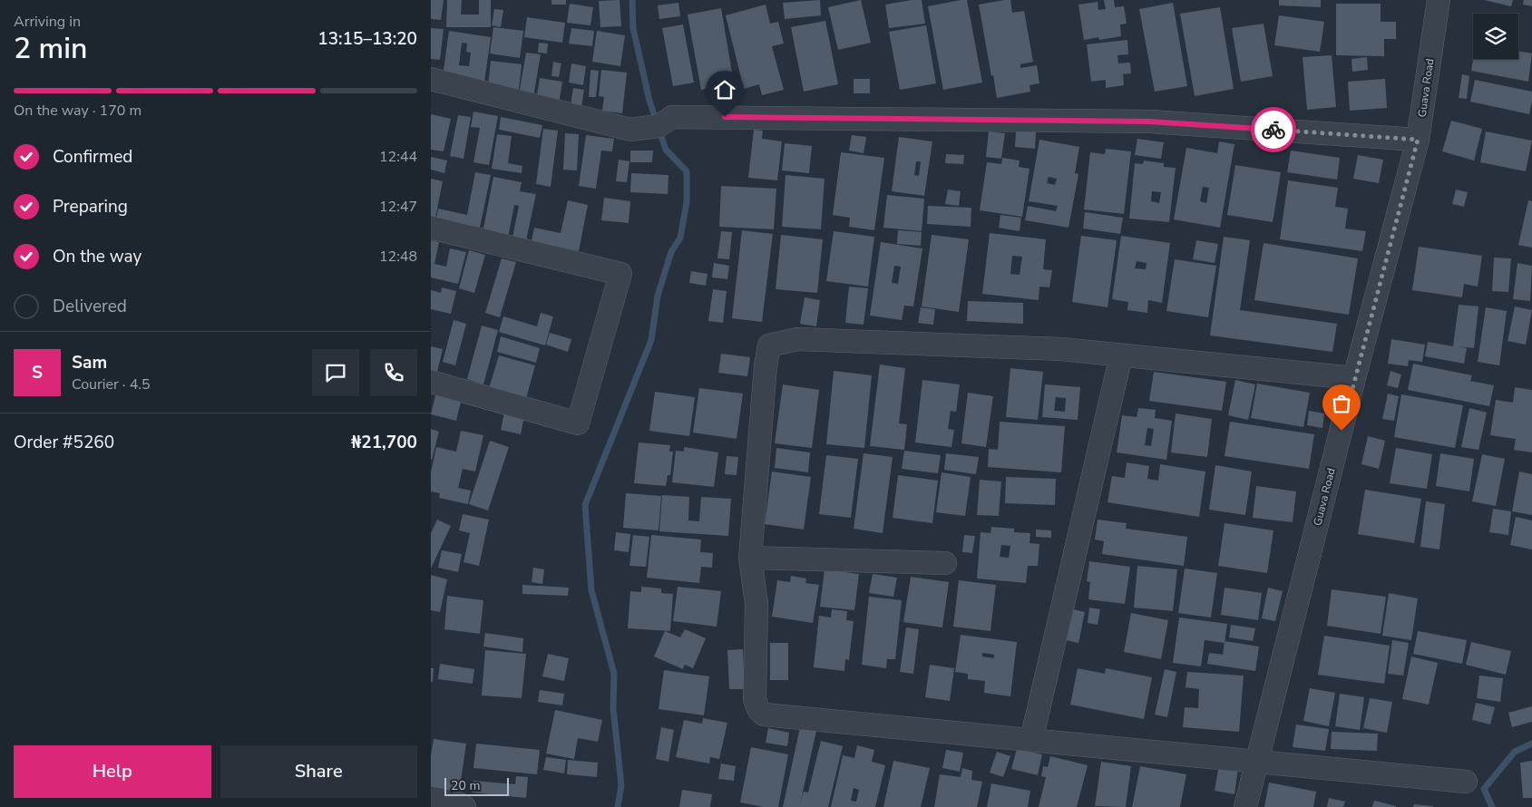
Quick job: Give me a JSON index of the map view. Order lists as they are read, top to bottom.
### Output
{
  "streets": {
    "street": ["Guava Road"]
  },
  "scale_bar": "20 m",
  "page": {
    "heading": ["2 min", "Arriving in", "13:15–13:20"],
    "panel": [
      "Sam",
      "Courier · 4.5",
      "Order #5260",
      "₦21,700"
    ],
    "bar": "On the way · 170 m",
    "list": [
      ["Confirmed", "12:44"],
      ["Preparing", "12:47"],
      ["On the way", "12:48"],
      "Delivered"
    ],
    "round": "S",
    "buttons": ["Help", "Share"],
    "scale": "20 m"
  }
}
